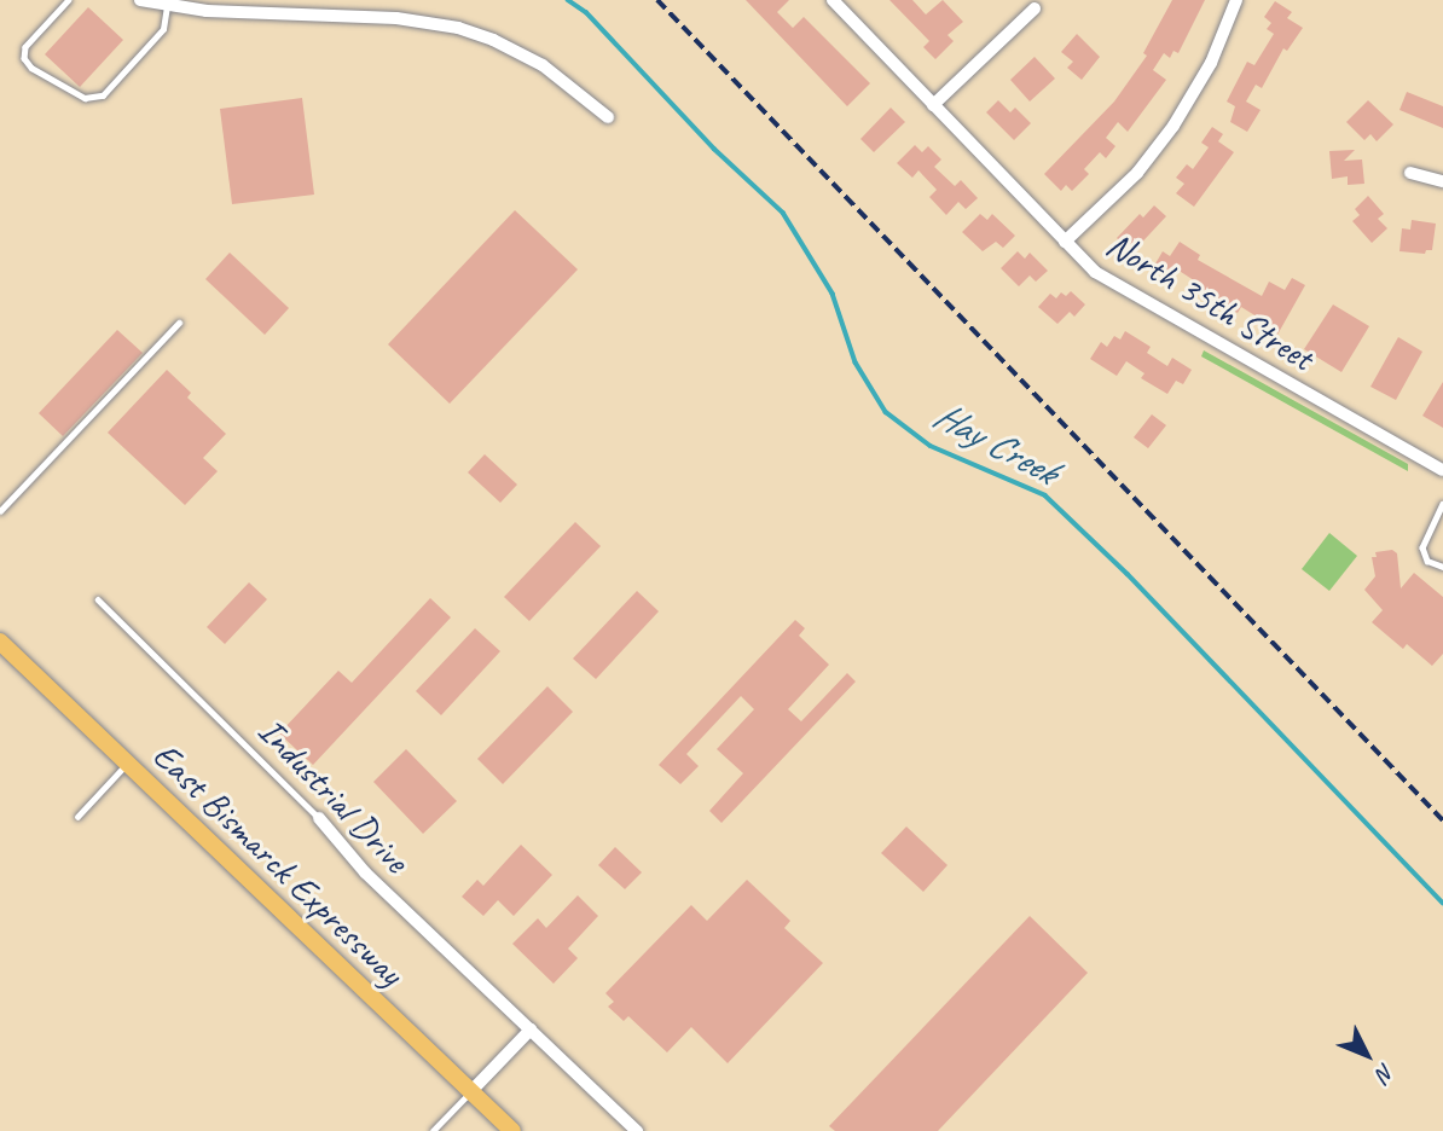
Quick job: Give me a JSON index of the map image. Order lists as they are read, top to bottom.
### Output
{
  "streets": {
    "main road": ["East Bismarck Expressway"],
    "street": ["North 35th Street", "Industrial Drive"]
  },
  "water": ["Hay Creek"],
  "north": "bottom right"
}
